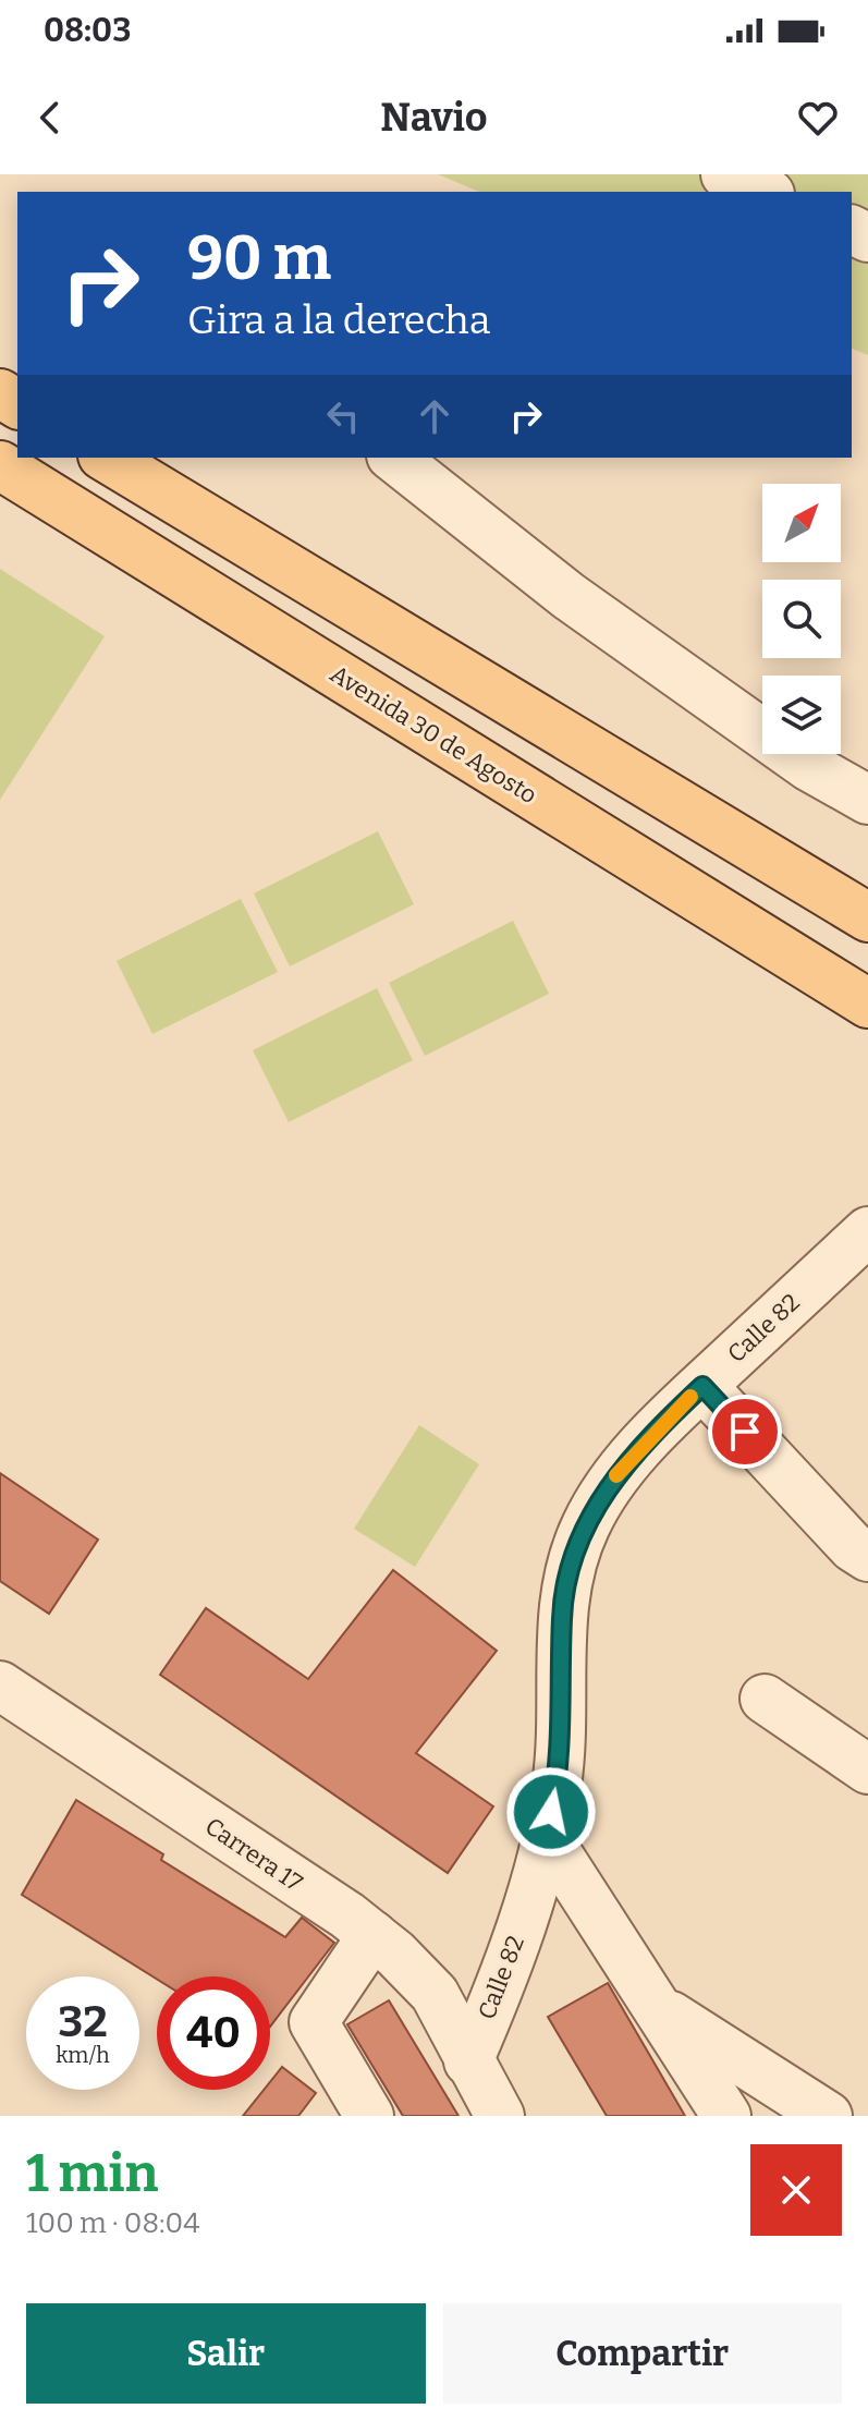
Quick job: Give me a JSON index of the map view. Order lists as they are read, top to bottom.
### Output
{
  "streets": {
    "main road": ["Avenida 30 de Agosto"],
    "street": ["Calle 82", "Carrera 17"]
  },
  "crossings": [
    ["Calle 82", "Carrera 17"]
  ],
  "north": "top right",
  "page": {
    "status": "08:03",
    "header": "Navio",
    "turn": ["90 m", "Gira a la derecha"],
    "speed": "32 km/h",
    "limit": "40",
    "heading": ["1 min", "100 m · 08:04"],
    "buttons": ["Salir", "Compartir"]
  }
}
